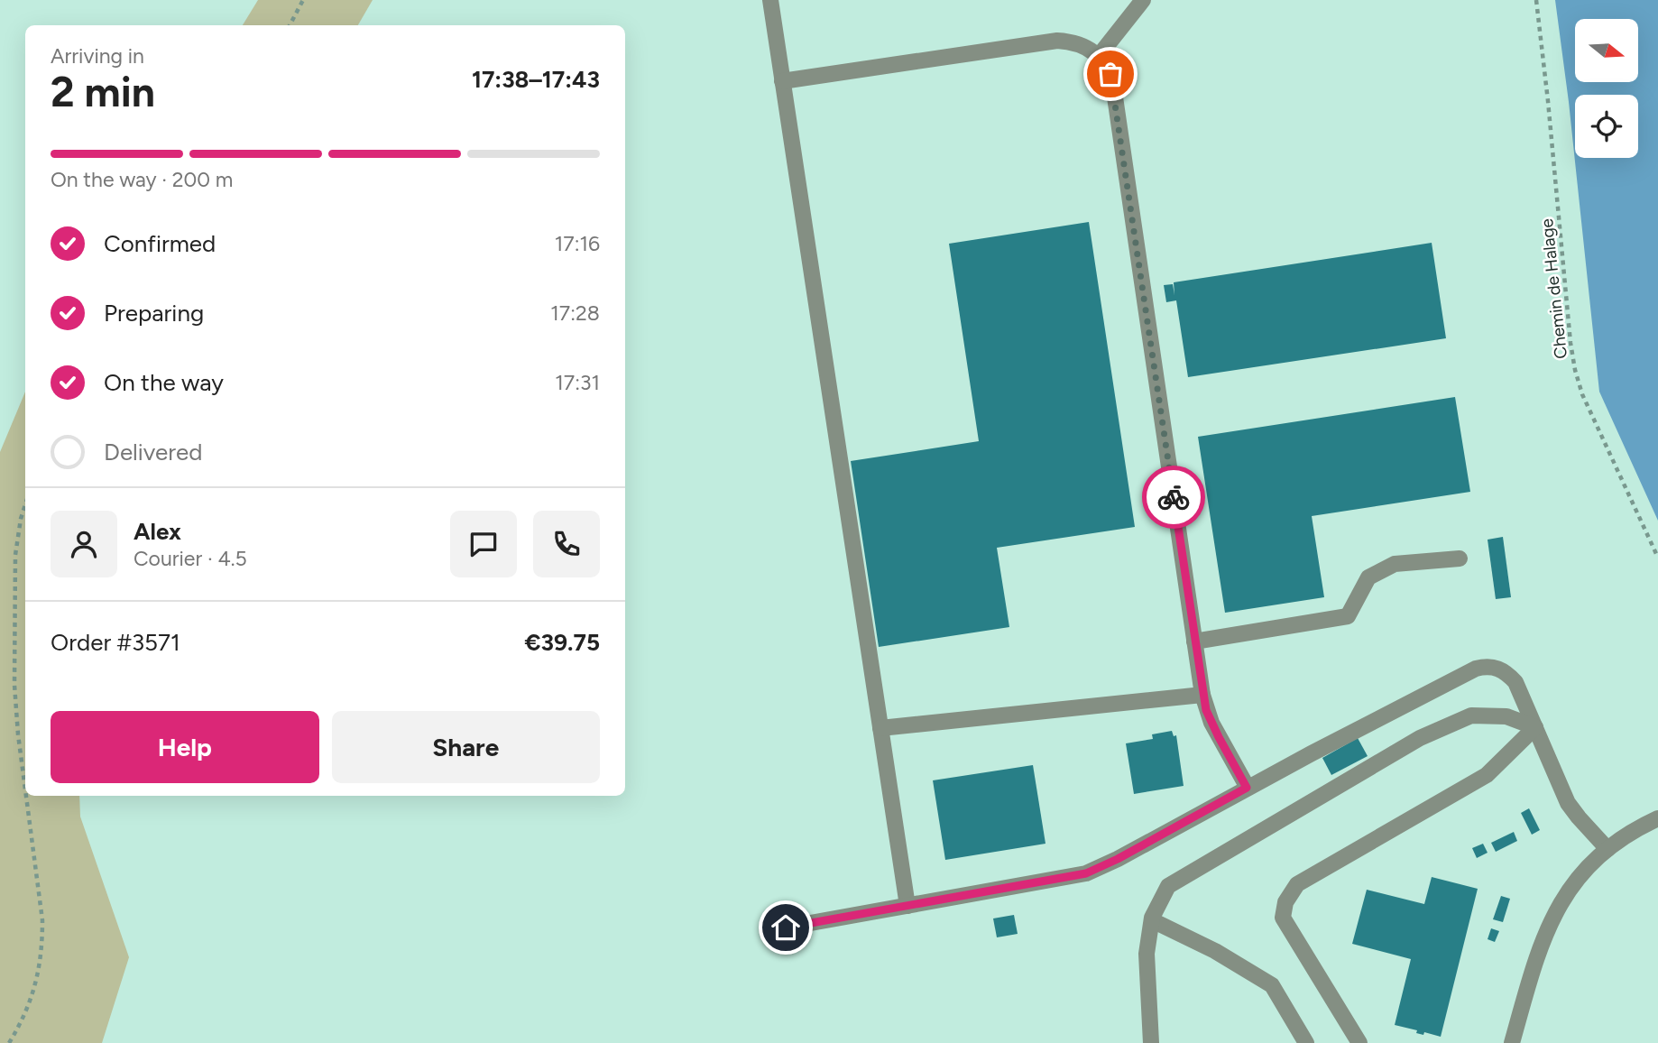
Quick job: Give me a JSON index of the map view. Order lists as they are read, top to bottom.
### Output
{
  "streets": {
    "path": ["Chemin de Halage"]
  },
  "north": "right",
  "page": {
    "heading": ["2 min", "Arriving in", "17:38–17:43"],
    "panel": [
      "Alex",
      "Courier · 4.5",
      "Order #3571",
      "€39.75"
    ],
    "bar": "On the way · 200 m",
    "list": [
      ["Confirmed", "17:16"],
      ["Preparing", "17:28"],
      ["On the way", "17:31"],
      "Delivered"
    ],
    "buttons": ["Help", "Share"]
  }
}
